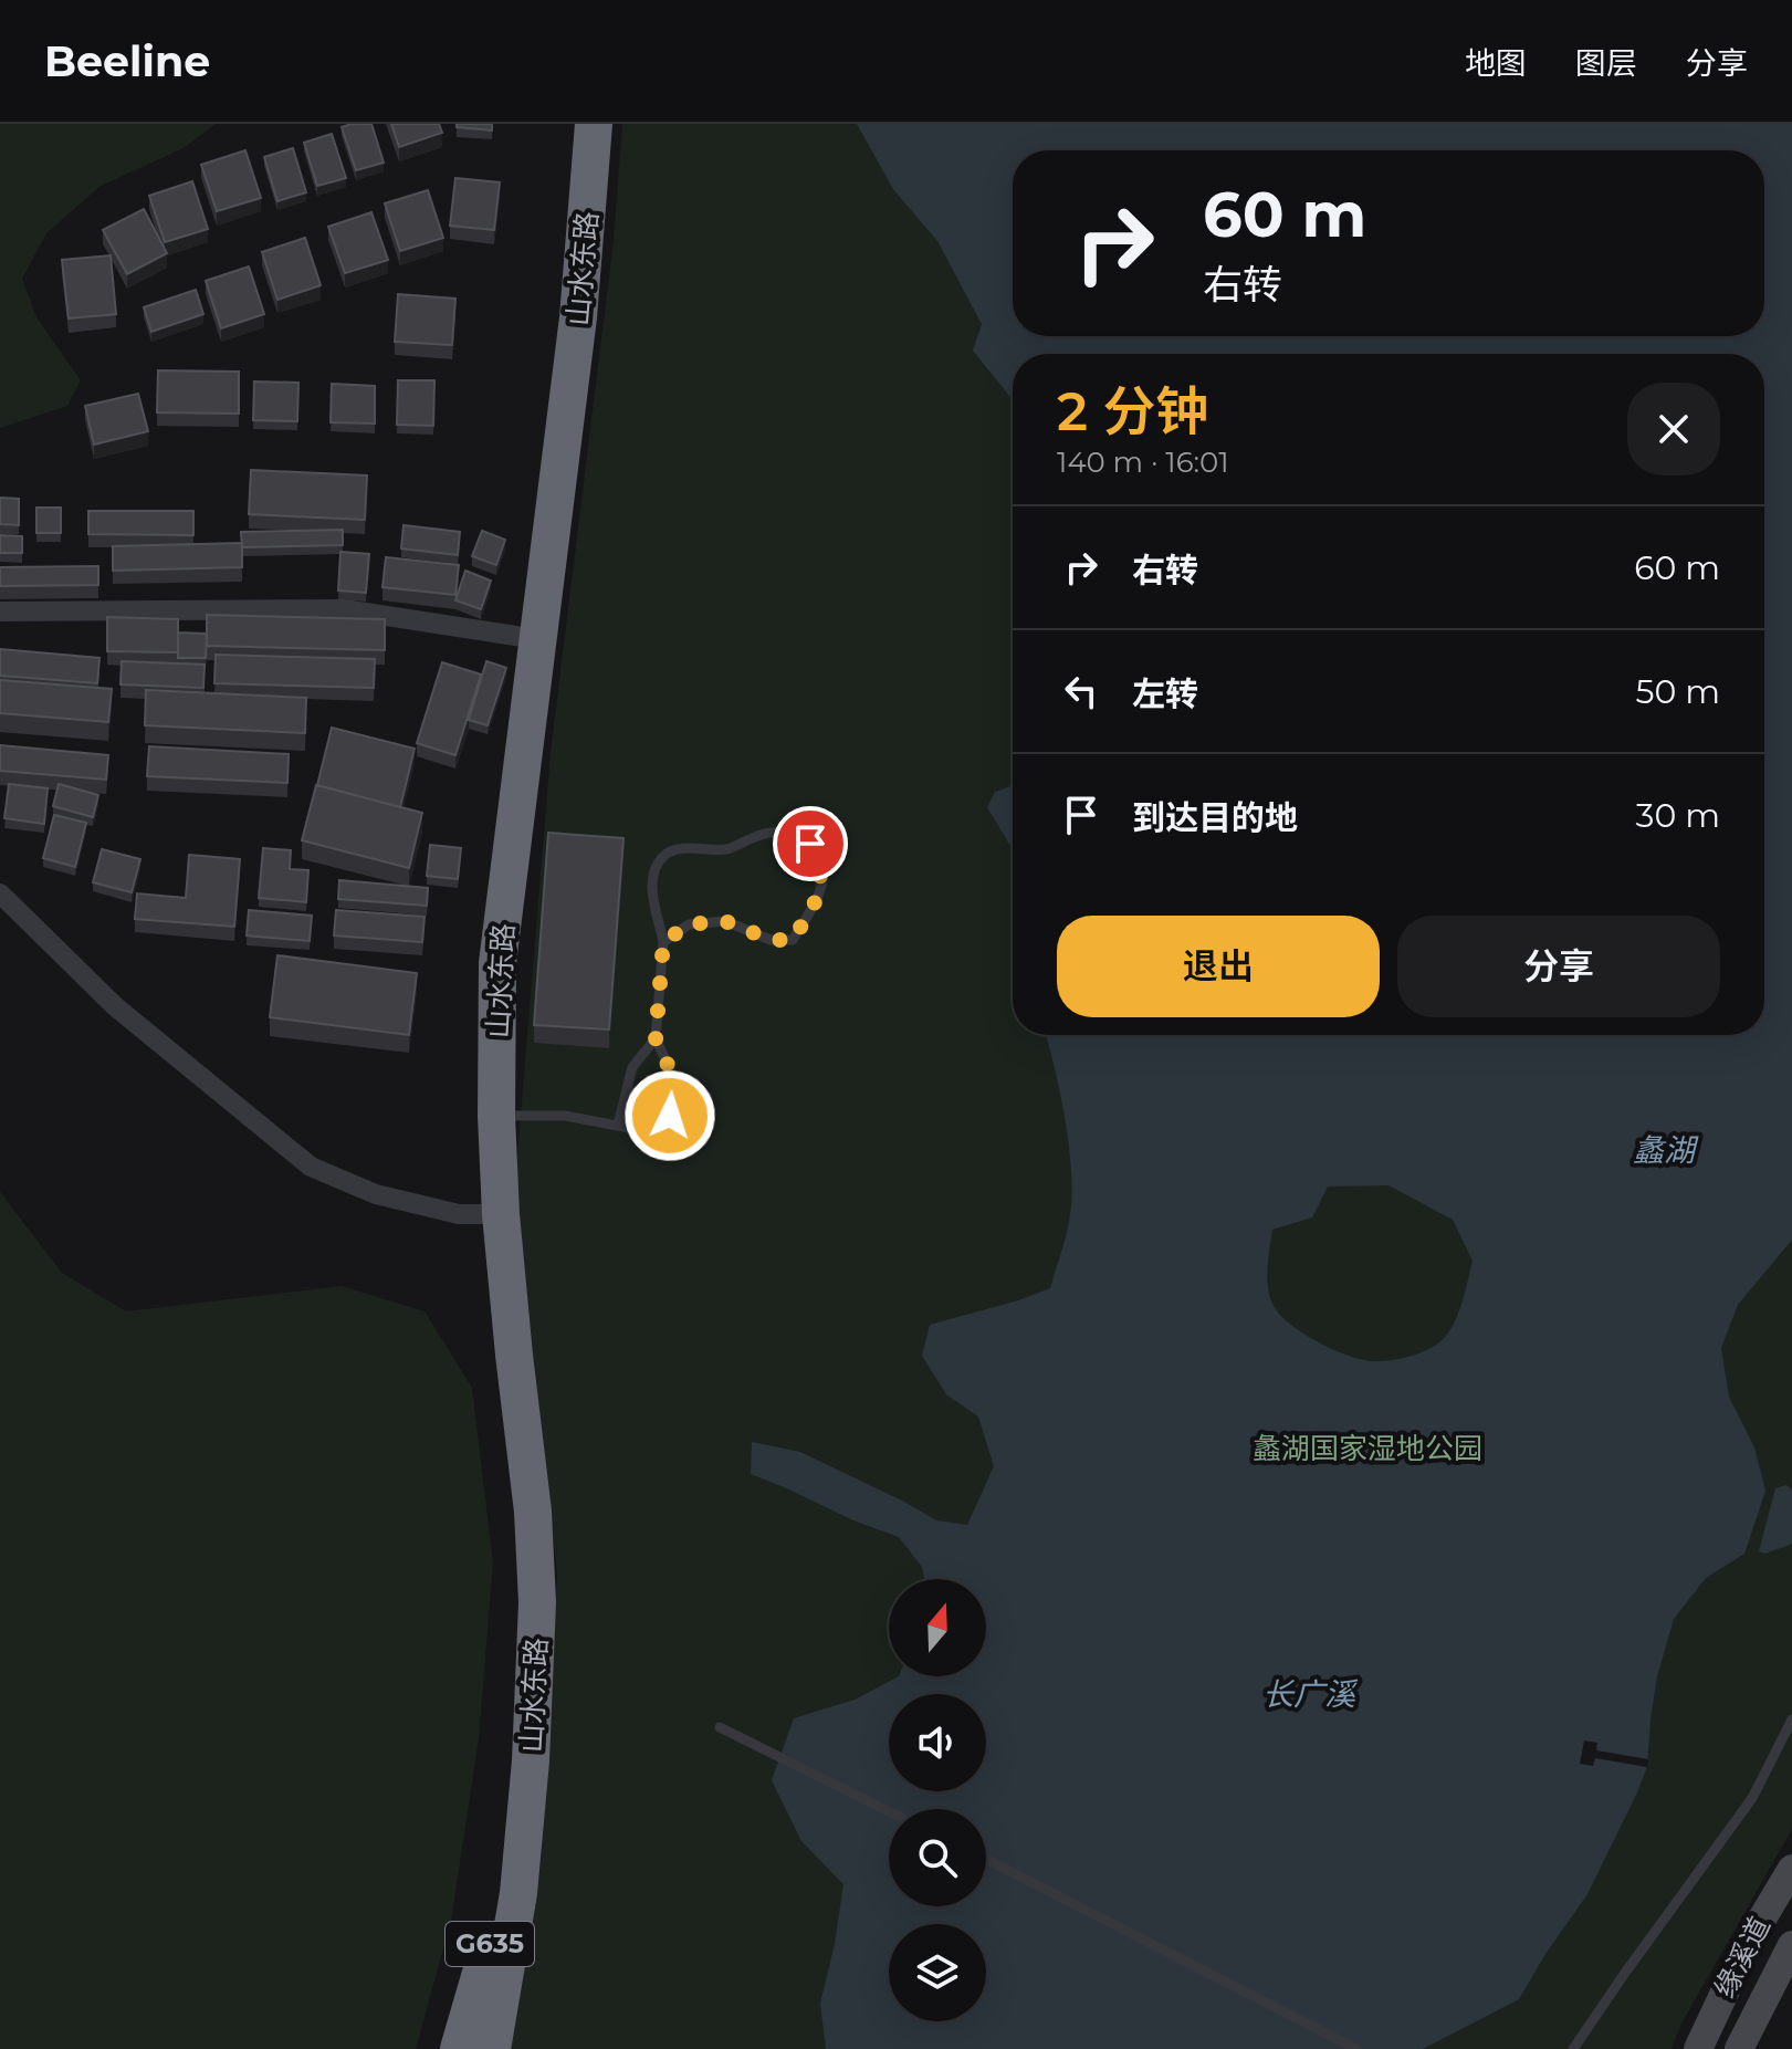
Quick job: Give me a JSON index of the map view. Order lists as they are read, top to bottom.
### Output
{
  "streets": {
    "highway": ["山水东路", "G635"],
    "main road": ["缘溪道"]
  },
  "water": ["蠡湖", "长广溪"],
  "parks": ["蠡湖国家湿地公园"],
  "north": "top",
  "page": {
    "header": "Beeline",
    "nav": ["地图", "图层", "分享"],
    "turn": ["60 m", "右转"],
    "heading": ["2 分钟", "140 m · 16:01"],
    "list": [
      {
        "name": "右转",
        "value": "60 m"
      },
      {
        "name": "左转",
        "value": "50 m"
      },
      {
        "name": "到达目的地",
        "value": "30 m"
      }
    ],
    "buttons": ["退出", "分享"]
  }
}
